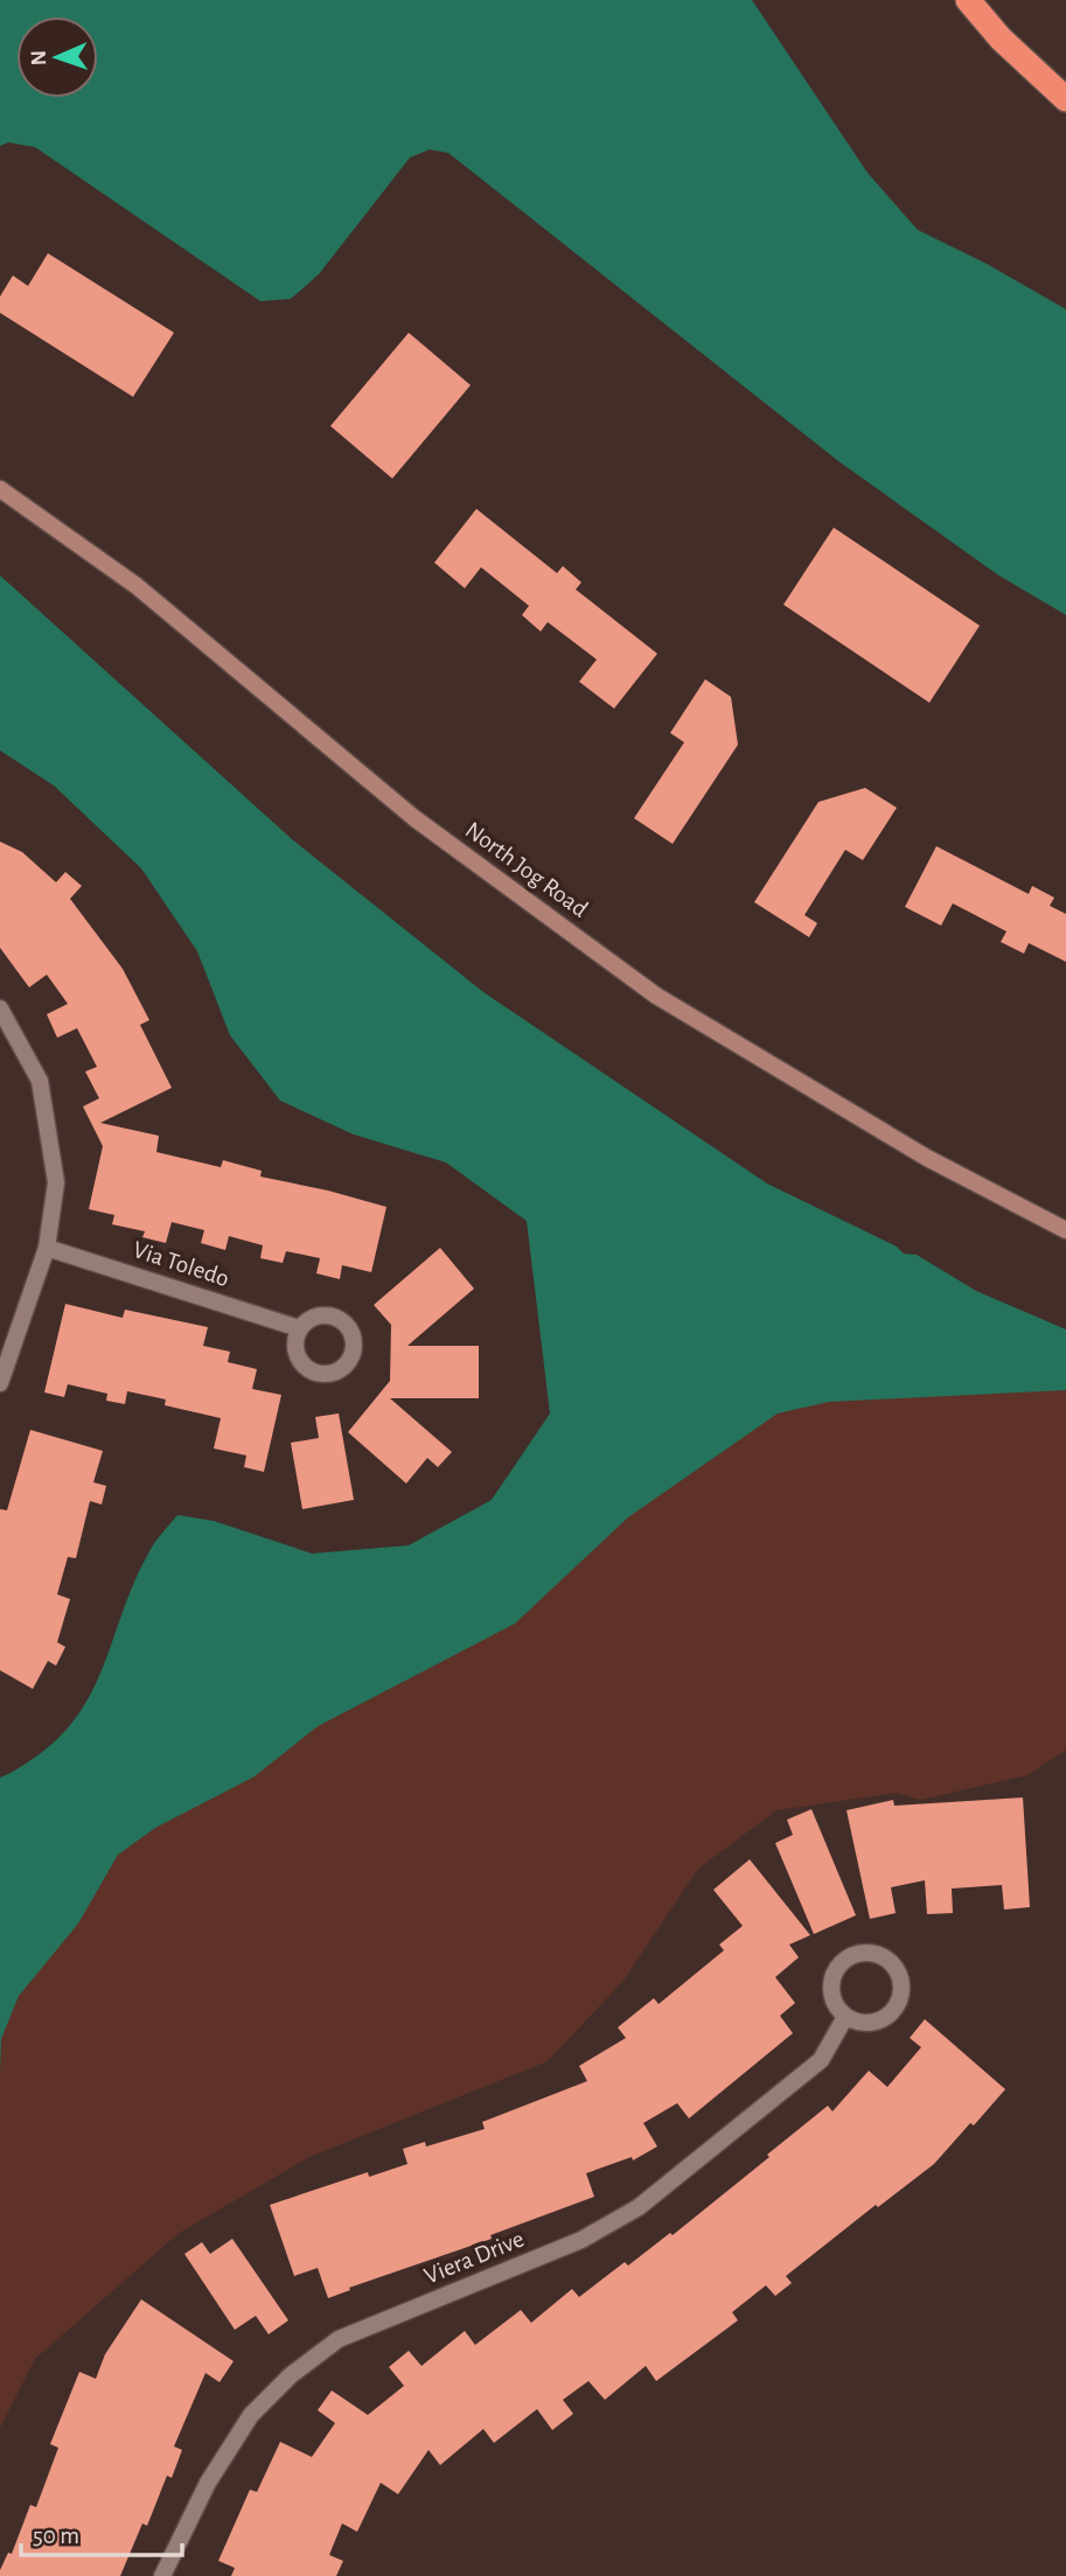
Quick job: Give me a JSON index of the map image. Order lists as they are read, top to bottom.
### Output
{
  "streets": {
    "street": ["North Jog Road", "Via Toledo", "Viera Drive"]
  },
  "scale_bar": "50 m",
  "north": "left"
}
